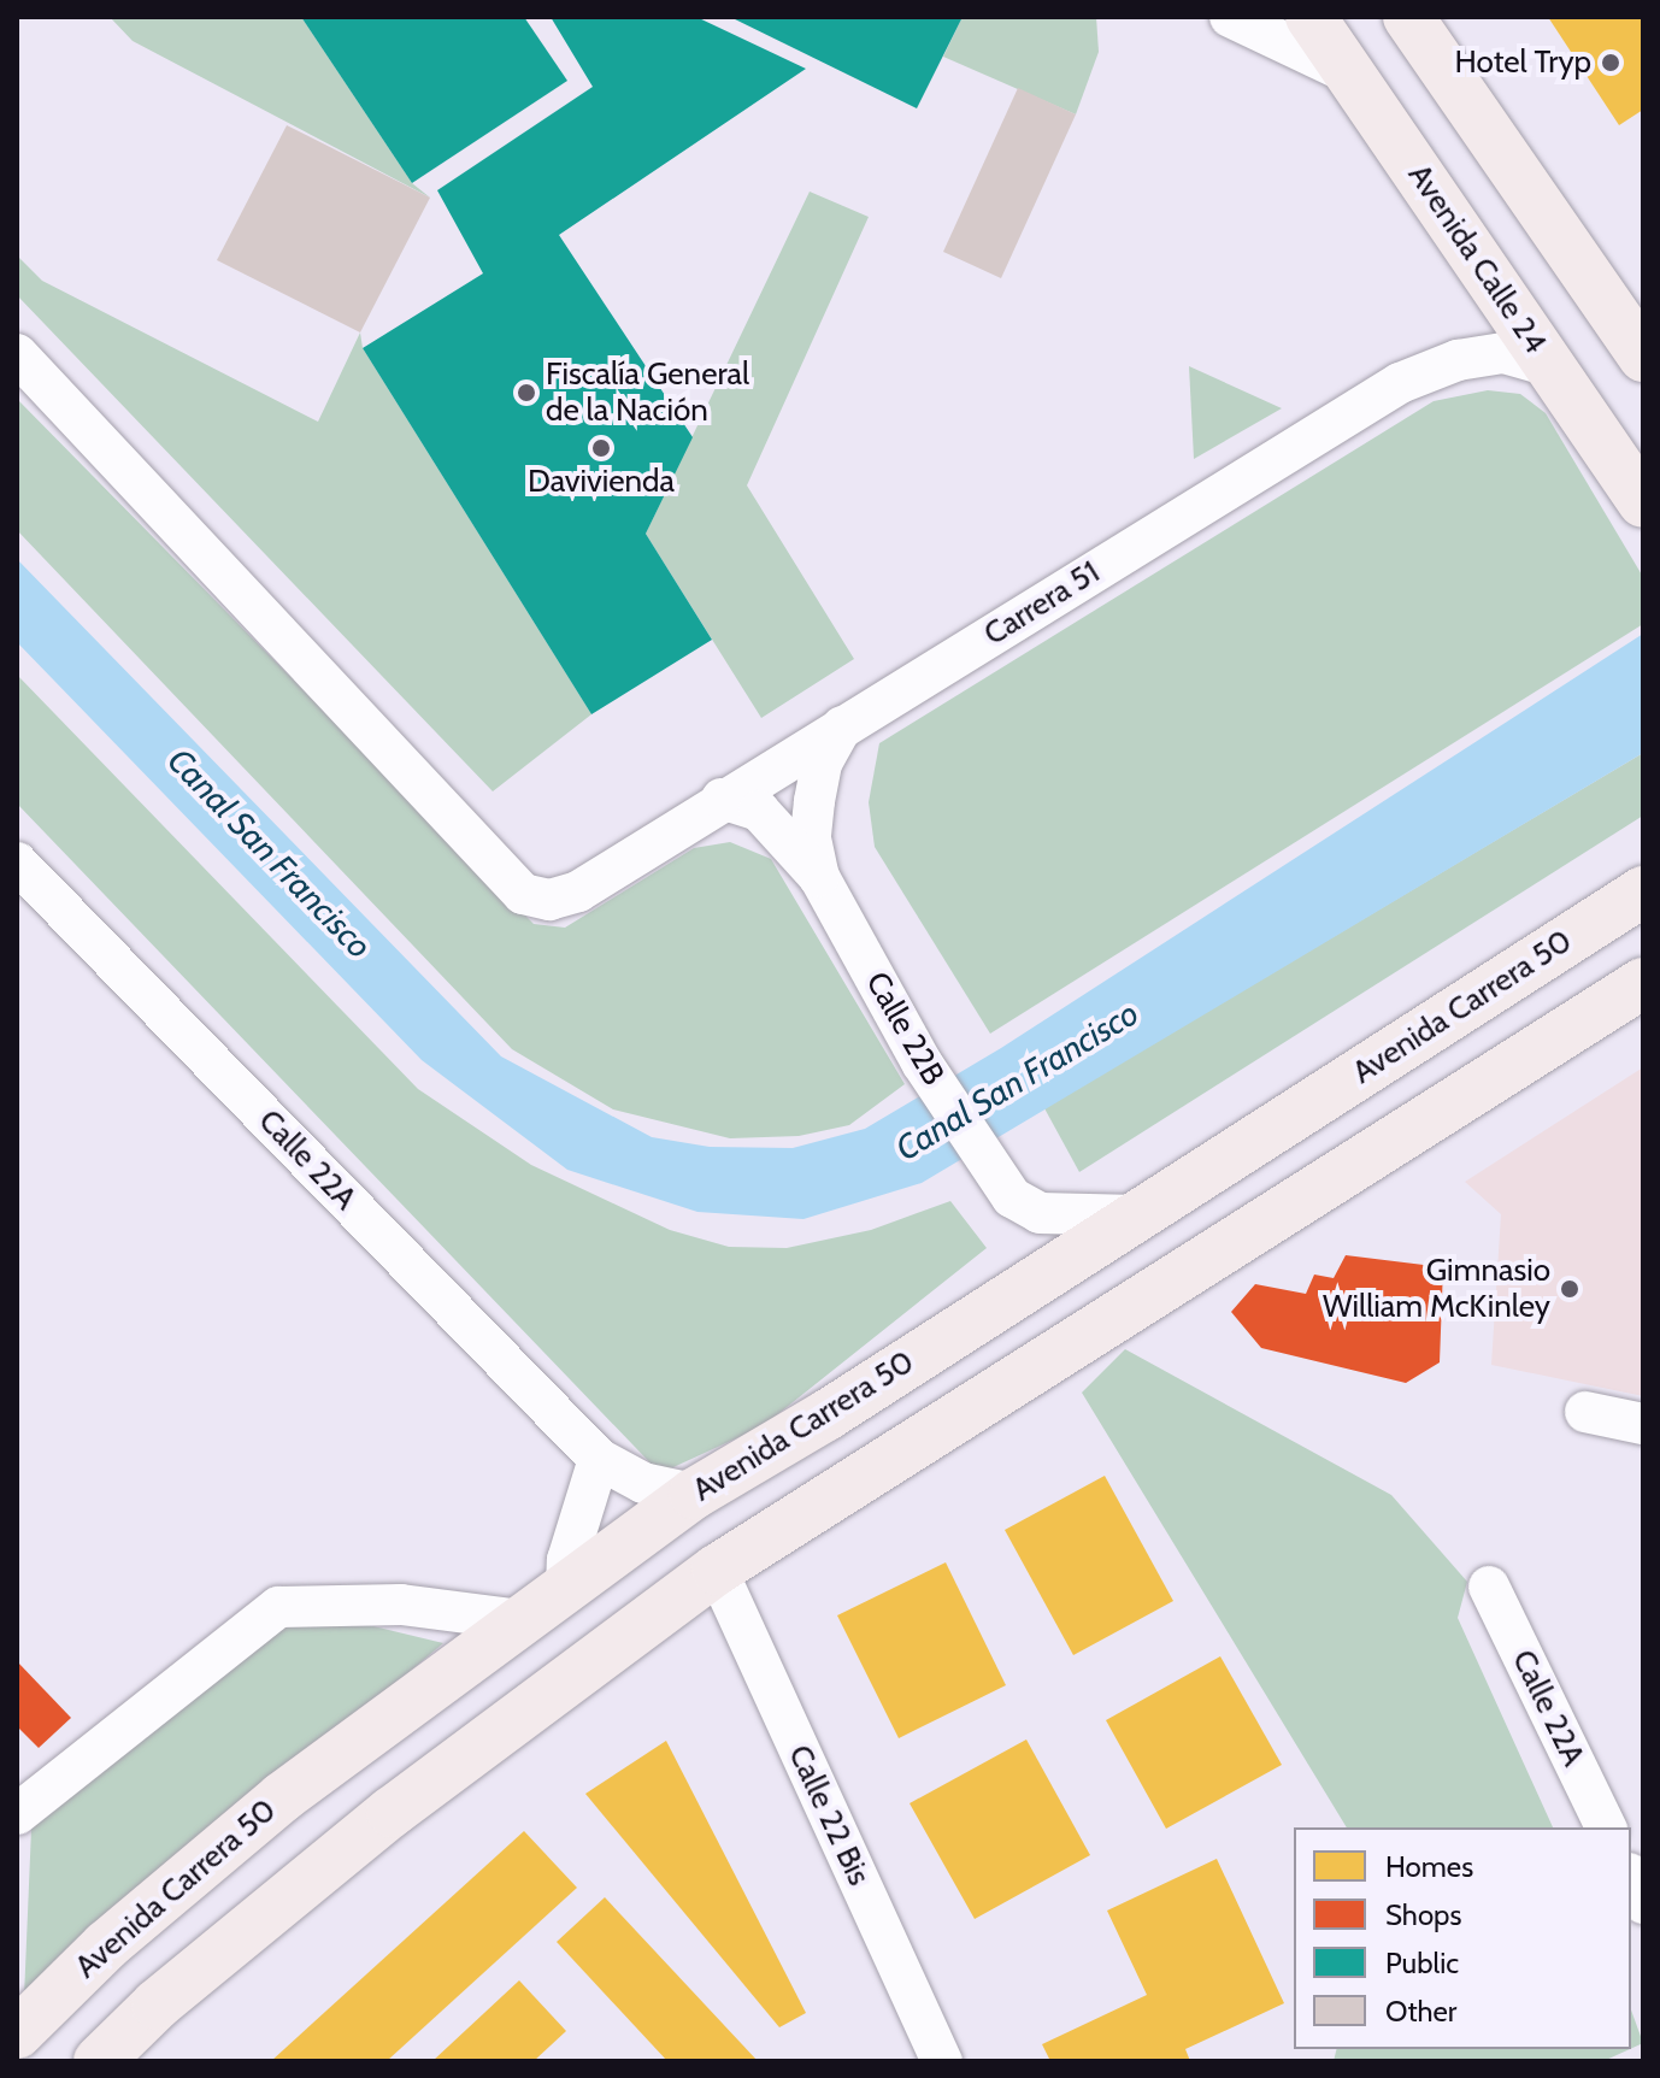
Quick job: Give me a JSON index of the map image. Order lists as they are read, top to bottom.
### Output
{
  "streets": {
    "main road": ["Avenida Calle 24", "Avenida Carrera 50"],
    "street": [
      "Carrera 51",
      "Calle 22B",
      "Calle 22A",
      "Calle 22 Bis"
    ]
  },
  "crossings": [
    ["Avenida Calle 24", "Carrera 51"],
    ["Carrera 51", "Calle 22B"],
    ["Avenida Carrera 50", "Calle 22B"],
    ["Avenida Carrera 50", "Calle 22A"]
  ],
  "water": ["Canal San Francisco"],
  "places": [
    "Hotel Tryp",
    "Fiscalía General de la Nación",
    "Davivienda",
    "Gimnasio William McKinley"
  ],
  "legend": [
    "Homes",
    "Shops",
    "Public",
    "Other"
  ]
}
